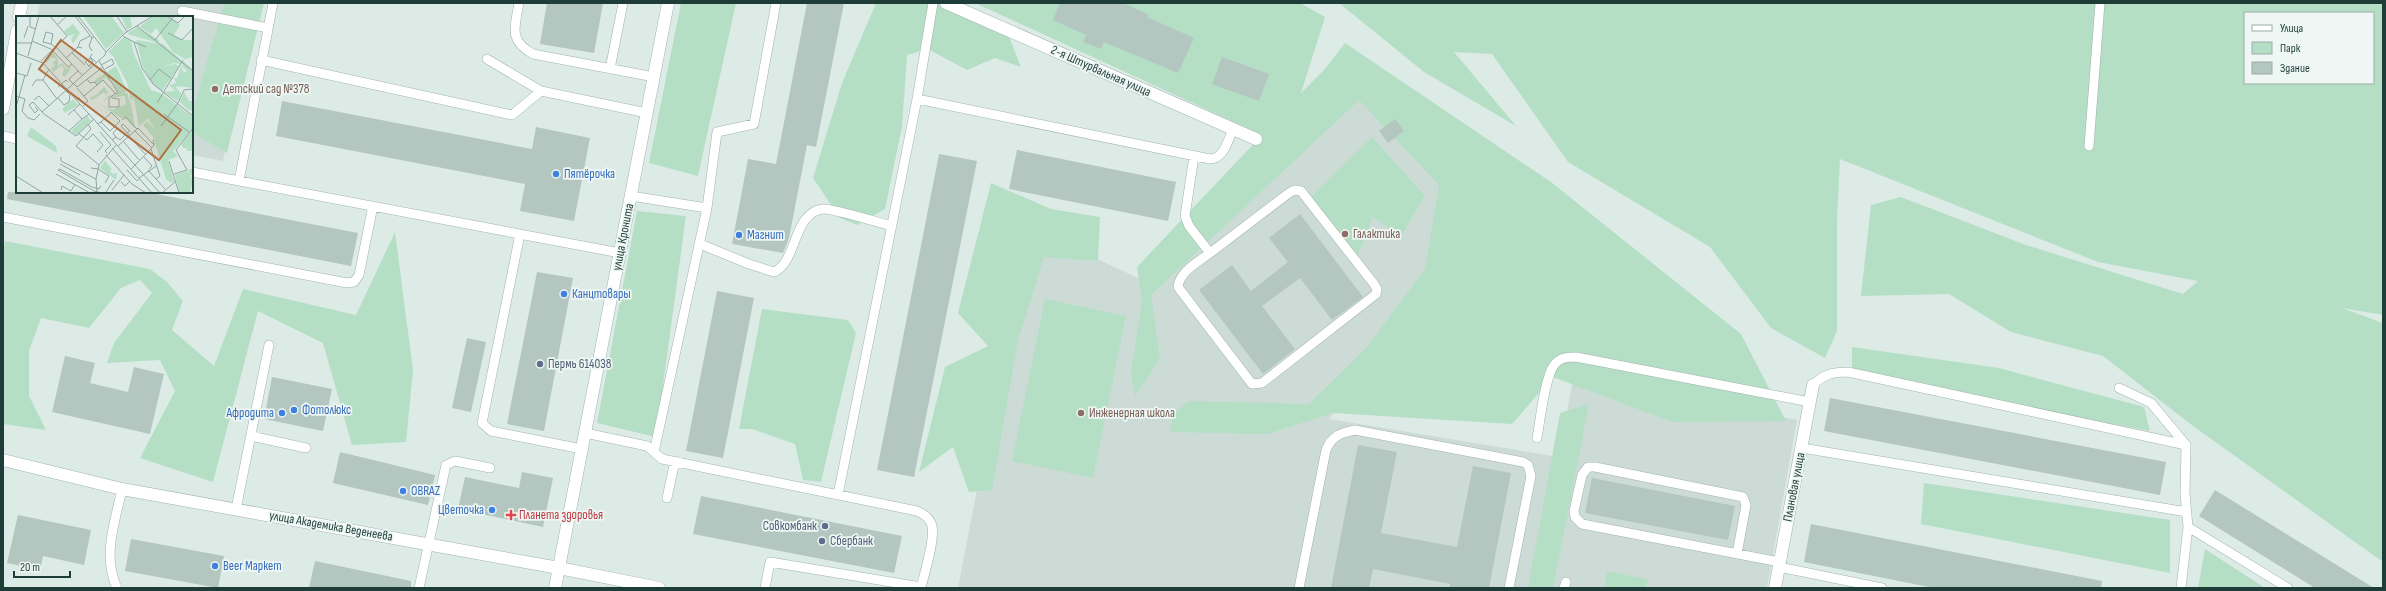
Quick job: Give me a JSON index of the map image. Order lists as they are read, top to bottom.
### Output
{
  "streets": {
    "street": [
      "2-я Штурвальная улица",
      "улица Кронита",
      "Плановая улица",
      "улица Академика Веденеева"
    ]
  },
  "crossings": [
    ["улица Кронита", "улица Академика Веденеева"]
  ],
  "places": {
    "other": [
      "Детский сад №378",
      "Пятёрочка",
      "Галактика",
      "Магнит",
      "Канцтовары",
      "Пермь 614038",
      "Фотолюкс",
      "Афродита",
      "Инженерная школа",
      "OBRAZ",
      "Цветочка",
      "Совкомбанк",
      "Сбербанк",
      "Beer Маркет"
    ],
    "health": ["Планета здоровья"]
  },
  "legend": ["Улица", "Парк", "Здание"],
  "scale_bar": "20 m"
}
